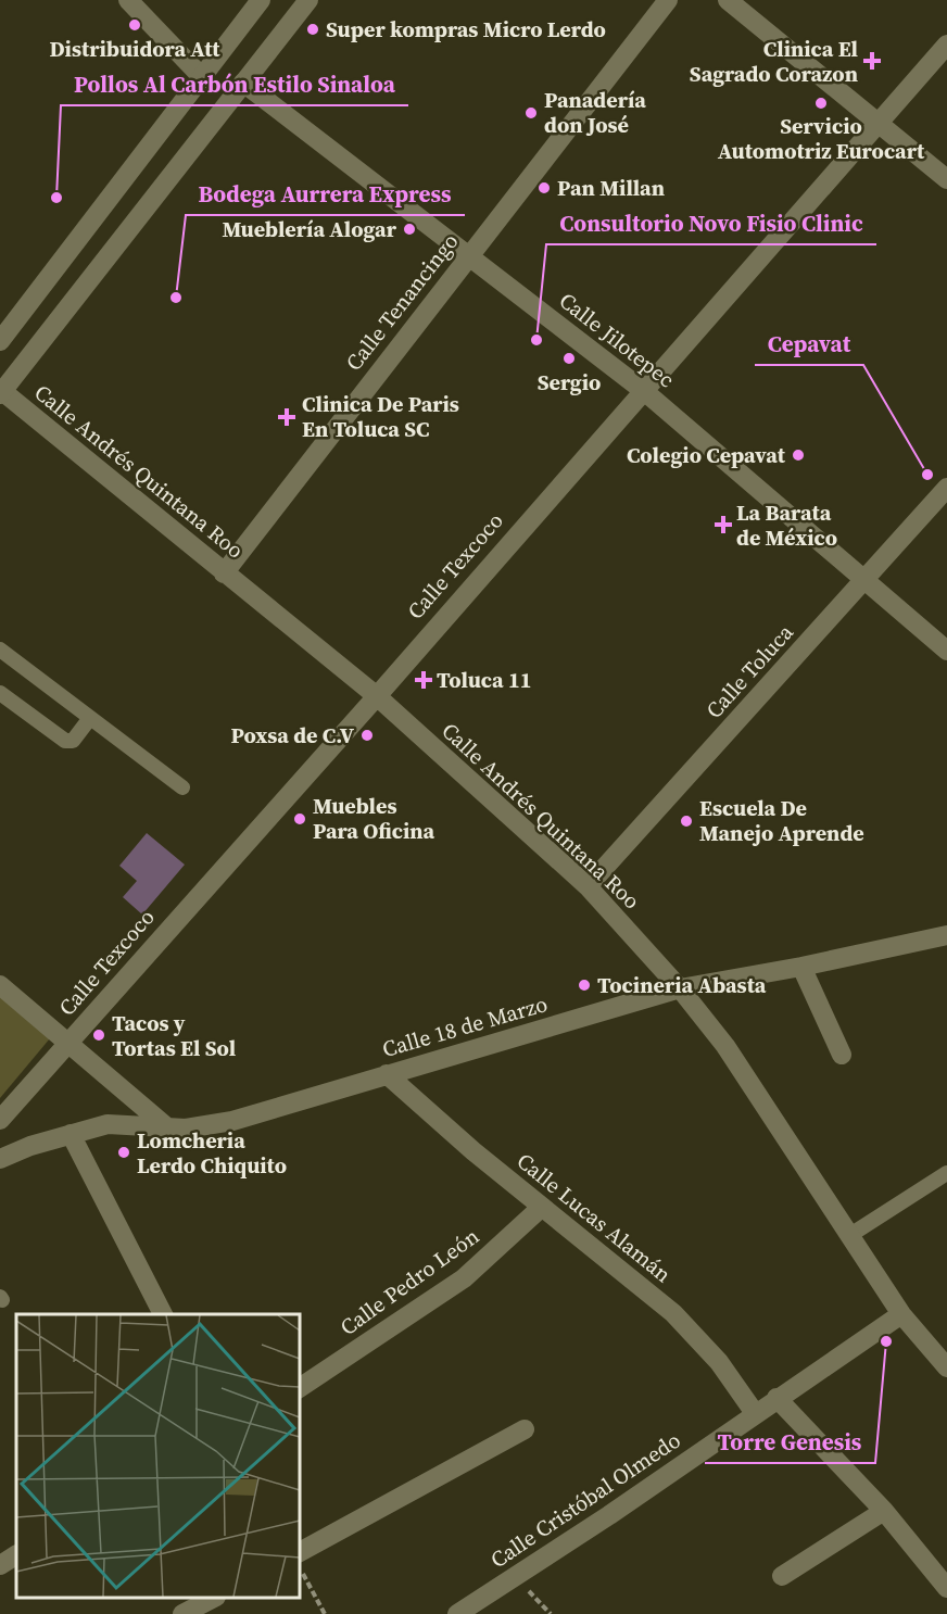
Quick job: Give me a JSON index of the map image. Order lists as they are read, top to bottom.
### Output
{
  "streets": {
    "street": [
      "Calle Tenancingo",
      "Calle Jilotepec",
      "Calle Andrés Quintana Roo",
      "Calle Texcoco",
      "Calle Toluca",
      "Calle 18 de Marzo",
      "Calle Lucas Alamán",
      "Calle Pedro León",
      "Calle Cristóbal Olmedo"
    ]
  },
  "crossings": [
    ["Calle Tenancingo", "Calle Jilotepec"],
    ["Calle Tenancingo", "Calle Andrés Quintana Roo"],
    ["Calle Jilotepec", "Calle Texcoco"],
    ["Calle Jilotepec", "Calle Toluca"],
    ["Calle Andrés Quintana Roo", "Calle Texcoco"],
    ["Calle Andrés Quintana Roo", "Calle Toluca"],
    ["Calle Andrés Quintana Roo", "Calle 18 de Marzo"],
    ["Calle Andrés Quintana Roo", "Calle Cristóbal Olmedo"],
    ["Calle 18 de Marzo", "Calle Lucas Alamán"],
    ["Calle Lucas Alamán", "Calle Pedro León"],
    ["Calle Lucas Alamán", "Calle Cristóbal Olmedo"]
  ],
  "places": {
    "other": [
      "Distribuidora Att",
      "Super kompras Micro Lerdo",
      "Servicio Automotriz Eurocart",
      "Panadería don José",
      "Pan Millan",
      "Pollos Al Carbón Estilo Sinaloa",
      "Mueblería Alogar",
      "Bodega Aurrera Express",
      "Consultorio Novo Fisio Clinic",
      "Sergio",
      "Colegio Cepavat",
      "Cepavat",
      "Poxsa de C.V",
      "Muebles Para Oficina",
      "Escuela De Manejo Aprende",
      "Tocineria Abasta",
      "Tacos y Tortas El Sol",
      "Lomcheria Lerdo Chiquito",
      "Torre Genesis"
    ],
    "health": [
      "Clinica El Sagrado Corazon",
      "Clinica De Paris En Toluca SC",
      "La Barata de México",
      "Toluca 11"
    ]
  }
}
